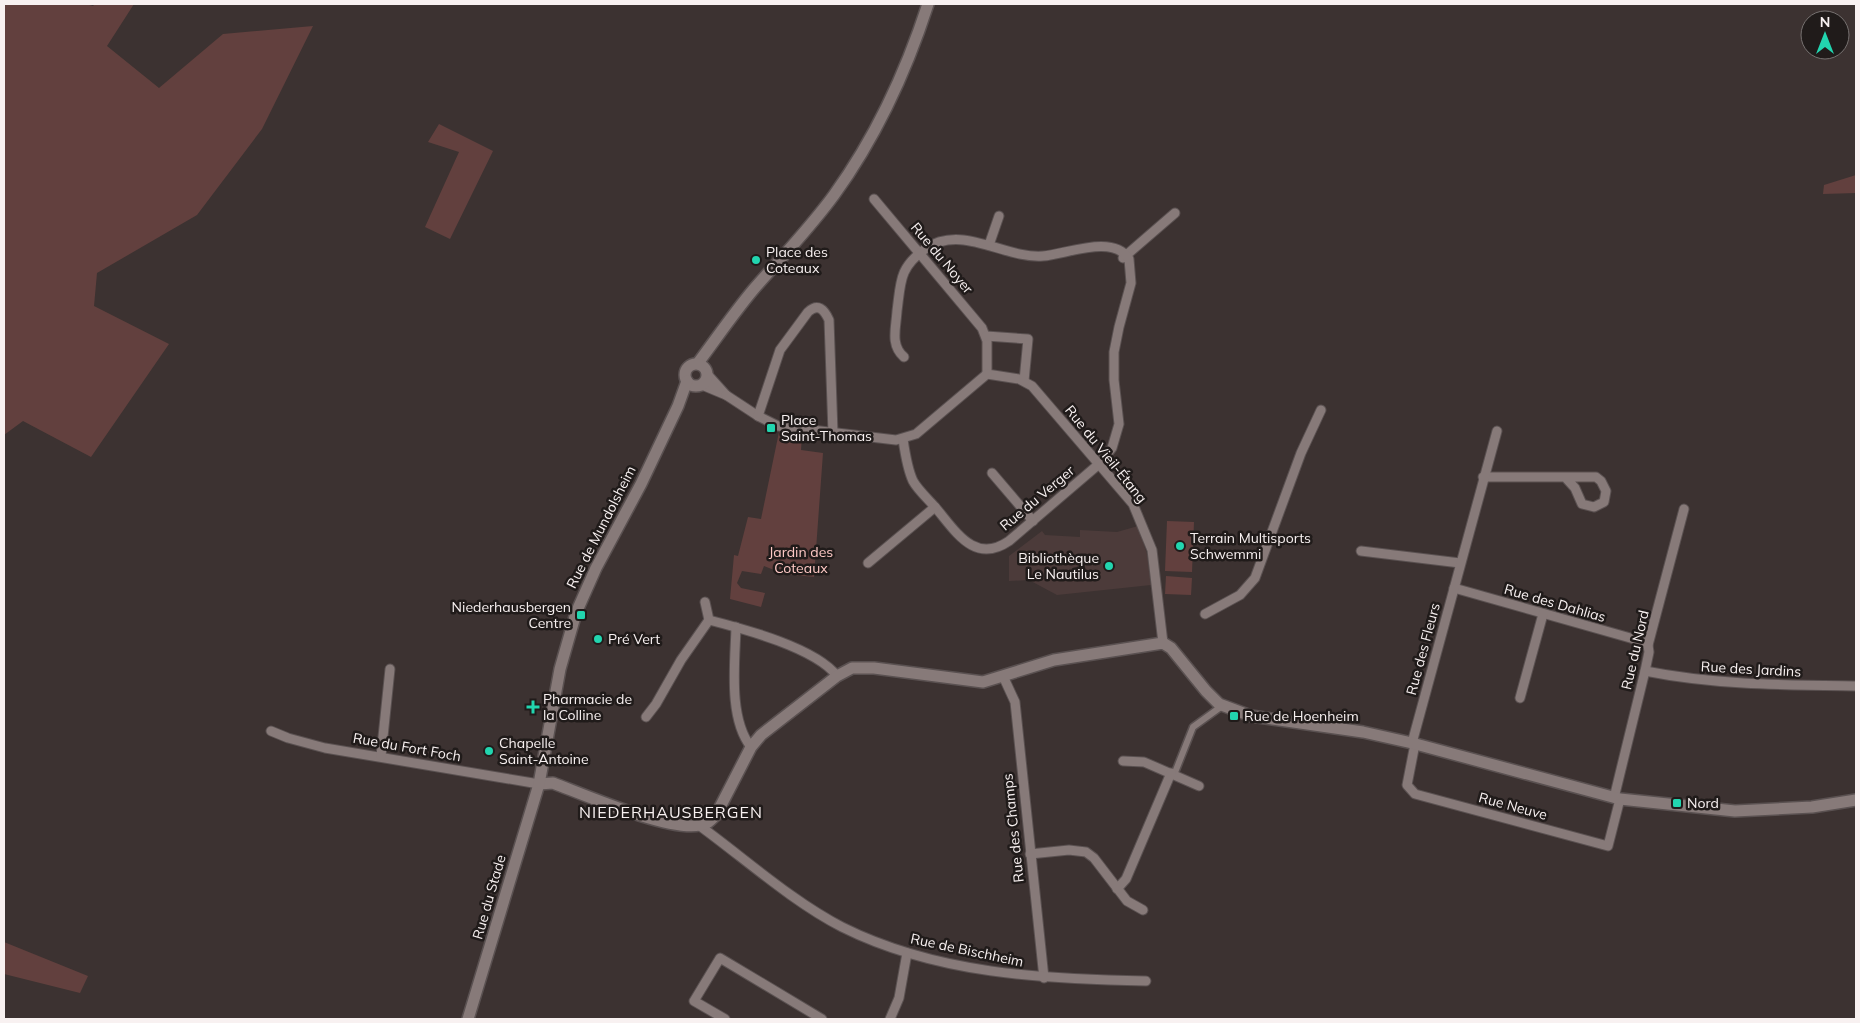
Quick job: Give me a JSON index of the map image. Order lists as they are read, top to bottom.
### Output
{
  "streets": {
    "street": [
      "Rue du Noyer",
      "Rue du Vieil-Étang",
      "Rue du Verger",
      "Rue de Mundolsheim",
      "Rue des Dahlias",
      "Rue des Fleurs",
      "Rue du Nord",
      "Rue des Jardins",
      "Rue du Fort Foch",
      "Rue Neuve",
      "Rue des Champs",
      "Rue du Stade",
      "Rue de Bischheim"
    ]
  },
  "crossings": [
    ["Rue du Vieil-Étang", "Rue du Verger"],
    ["Rue de Mundolsheim", "Rue du Fort Foch"],
    ["Rue de Mundolsheim", "Rue du Stade"],
    ["Rue des Dahlias", "Rue des Fleurs"],
    ["Rue des Dahlias", "Rue du Nord"],
    ["Rue des Fleurs", "Rue Neuve"],
    ["Rue du Nord", "Rue des Jardins"],
    ["Rue du Nord", "Rue Neuve"],
    ["Rue du Fort Foch", "Rue du Stade"],
    ["Rue des Champs", "Rue de Bischheim"]
  ],
  "districts": ["NIEDERHAUSBERGEN"],
  "parks": ["Jardin des Coteaux"],
  "places": {
    "other": [
      "Place des Coteaux",
      "Terrain Multisports Schwemmi",
      "Bibliothèque Le Nautilus",
      "Pré Vert",
      "Chapelle Saint-Antoine"
    ],
    "transit": [
      "Place Saint-Thomas",
      "Niederhausbergen Centre",
      "Rue de Hoenheim",
      "Nord"
    ],
    "health": ["Pharmacie de la Colline"]
  },
  "north": "top"
}
